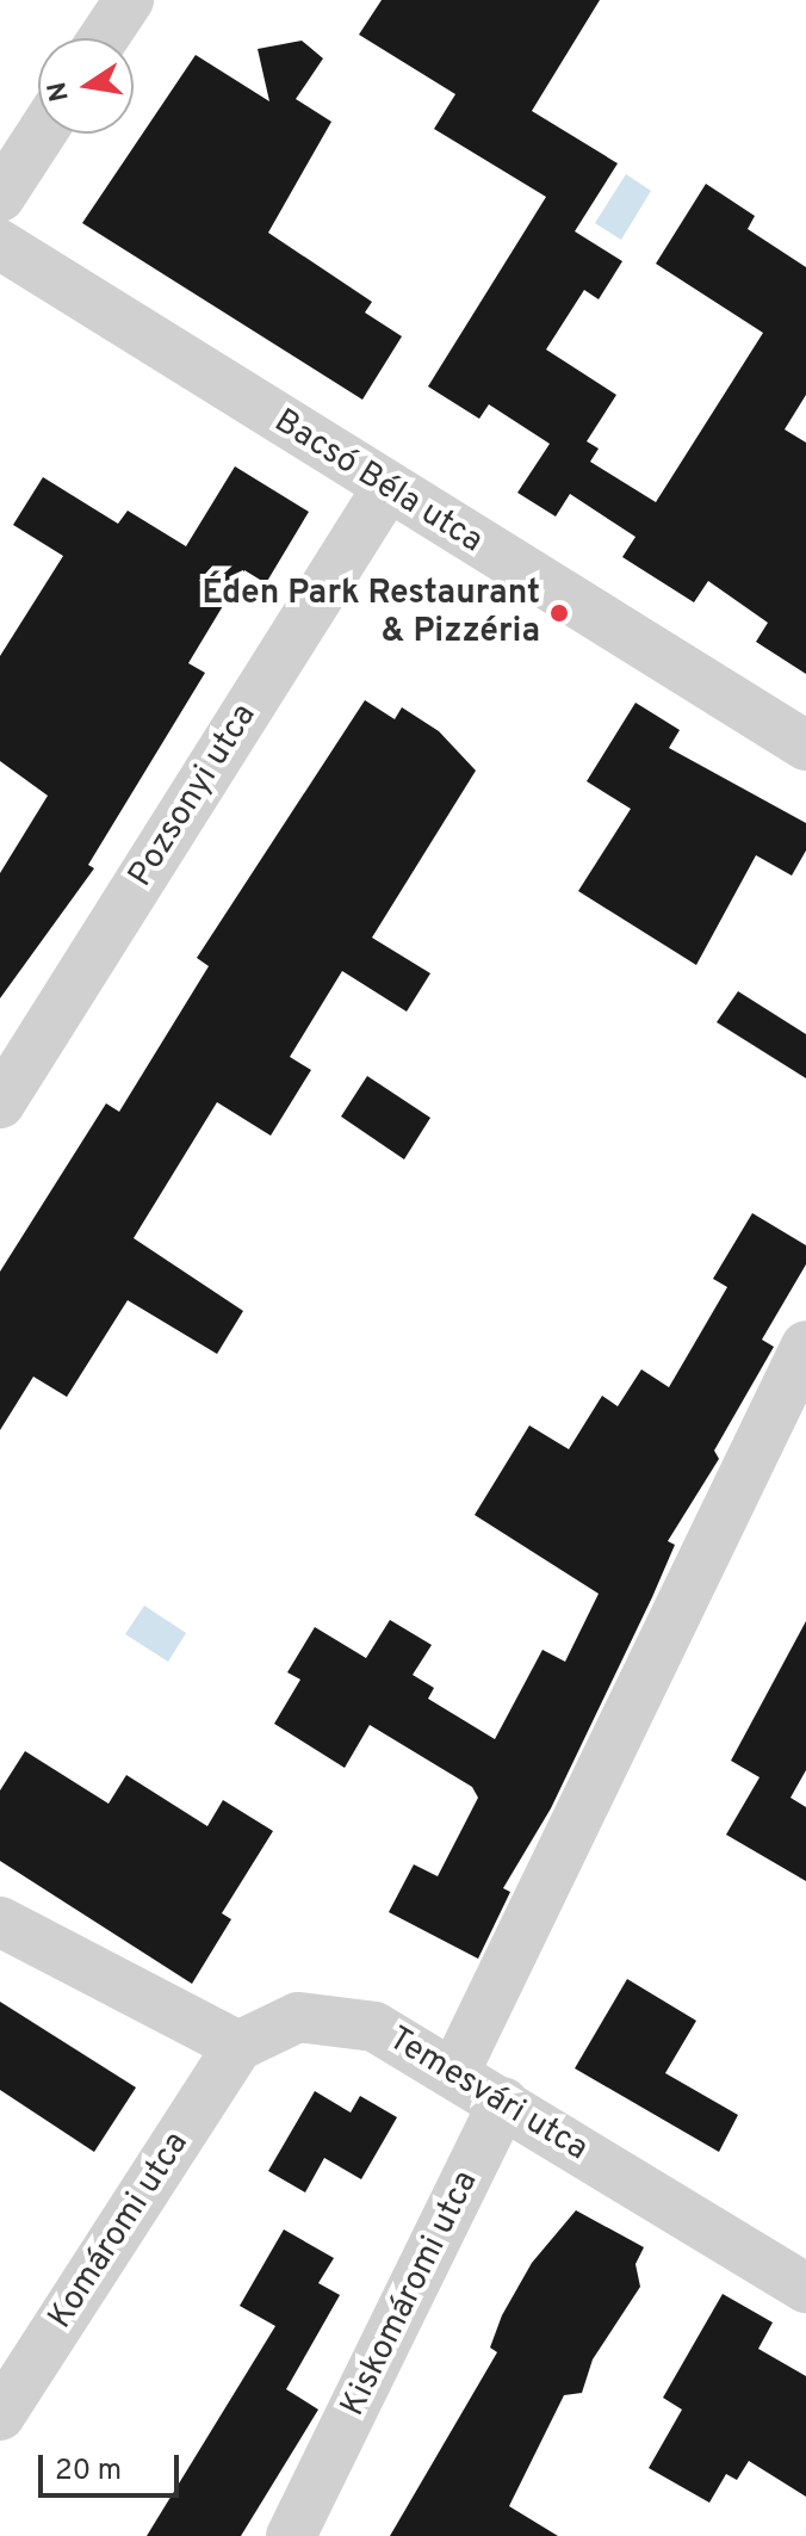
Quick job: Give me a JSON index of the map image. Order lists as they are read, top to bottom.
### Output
{
  "streets": {
    "street": [
      "Bacsó Béla utca",
      "Pozsonyi utca",
      "Temesvári utca",
      "Komáromi utca",
      "Kiskomáromi utca"
    ]
  },
  "crossings": [
    ["Bacsó Béla utca", "Pozsonyi utca"],
    ["Temesvári utca", "Komáromi utca"],
    ["Temesvári utca", "Kiskomáromi utca"]
  ],
  "places": ["Éden Park Restaurant & Pizzéria"],
  "scale_bar": "20 m",
  "north": "left"
}
